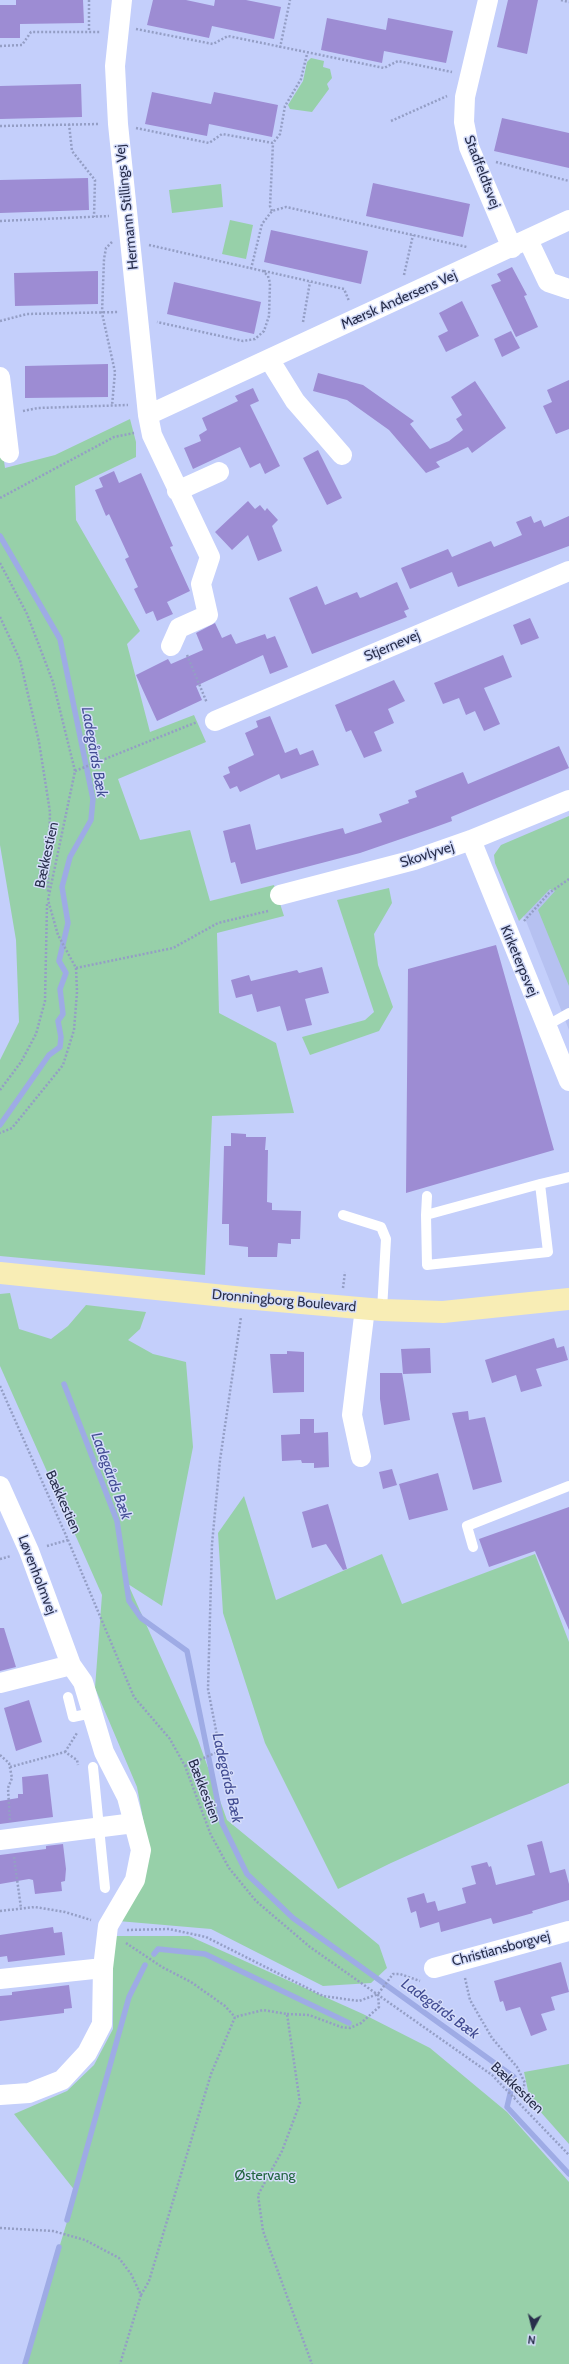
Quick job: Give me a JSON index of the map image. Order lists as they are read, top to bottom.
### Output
{
  "streets": {
    "street": [
      "Stadfeldtsvej",
      "Hermann Stillings Vej",
      "Mærsk Andersens Vej",
      "Stjernevej",
      "Skovlyvej",
      "Kirketerpsvej",
      "Dronningborg Boulevard",
      "Løvenholmvej",
      "Christiansborgvej"
    ],
    "path": ["Bækkestien"]
  },
  "crossings": [
    ["Stadfeldtsvej", "Mærsk Andersens Vej"],
    ["Hermann Stillings Vej", "Mærsk Andersens Vej"],
    ["Skovlyvej", "Kirketerpsvej"]
  ],
  "water": ["Ladegårds Bæk"],
  "parks": ["Østervang"],
  "north": "bottom"
}
